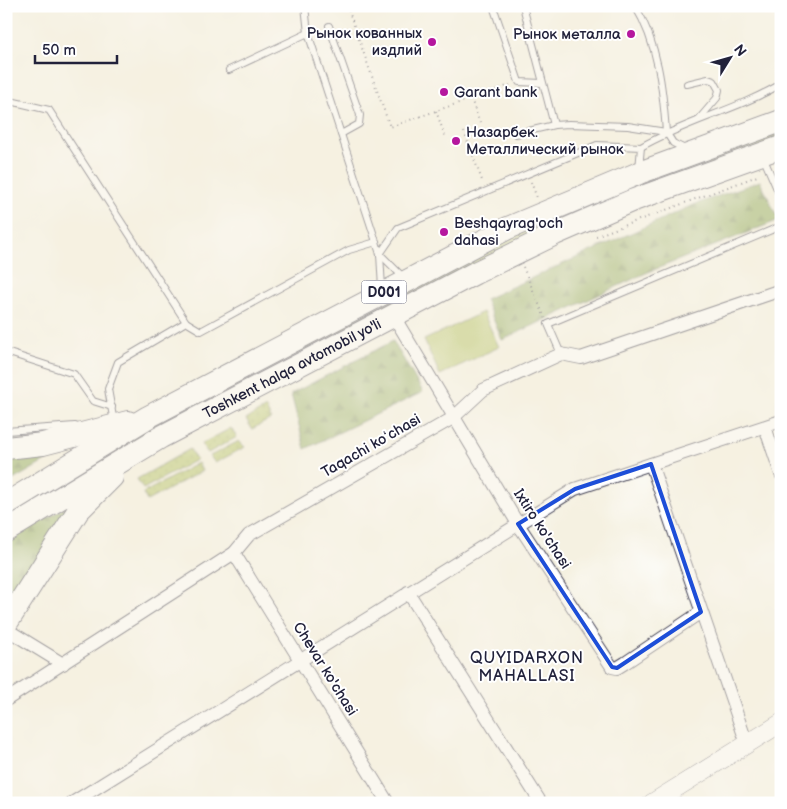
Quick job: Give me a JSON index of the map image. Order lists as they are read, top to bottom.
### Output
{
  "streets": {
    "highway": ["D001", "Toshkent halqa avtomobil yo'li"],
    "street": ["Taqachi koʻchasi", "Ixtiro ko'chasi", "Chevar ko'chasi"]
  },
  "crossings": [
    ["Toshkent halqa avtomobil yo'li", "Ixtiro ko'chasi"],
    ["Taqachi koʻchasi", "Ixtiro ko'chasi"],
    ["Taqachi koʻchasi", "Chevar ko'chasi"]
  ],
  "districts": ["QUYIDARXON MAHALLASI"],
  "places": [
    "Рынок металла",
    "Рынок кованных издлий",
    "Garant bank",
    "Назарбек. Металлический рынок",
    "Beshqayrag'och dahasi"
  ],
  "scale_bar": "50 m",
  "north": "top right"
}
